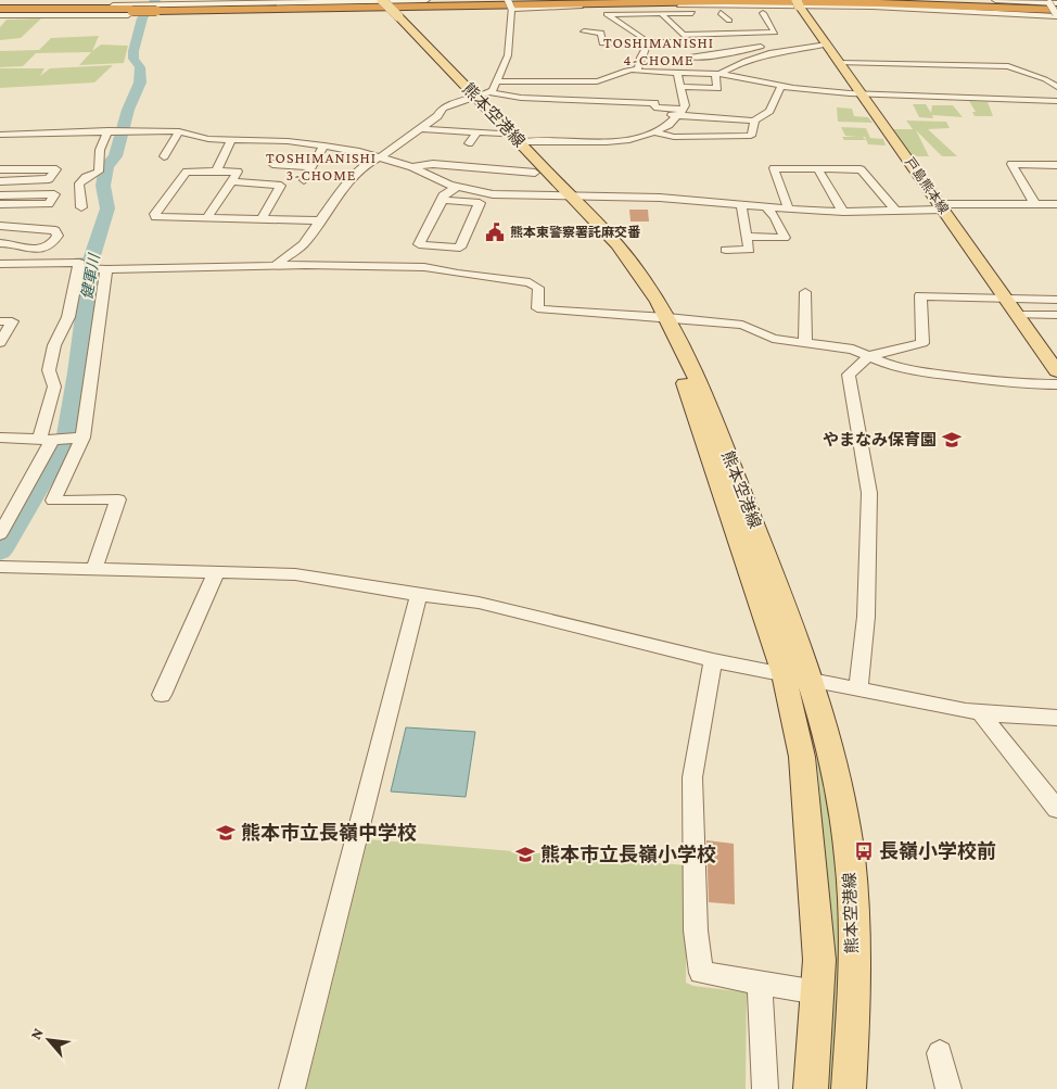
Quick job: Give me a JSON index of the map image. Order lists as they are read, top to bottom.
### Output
{
  "streets": {
    "main road": ["熊本空港線", "戸島熊本線"]
  },
  "districts": ["TOSHIMANISHI 4-CHOME", "TOSHIMANISHI 3-CHOME"],
  "water": ["健軍川"],
  "places": {
    "public building": ["熊本東警察署託麻交番"],
    "school or university": ["やまなみ保育園", "熊本市立長嶺中学校", "熊本市立長嶺小学校"],
    "bus stop": ["長嶺小学校前"]
  },
  "north": "top left"
}
